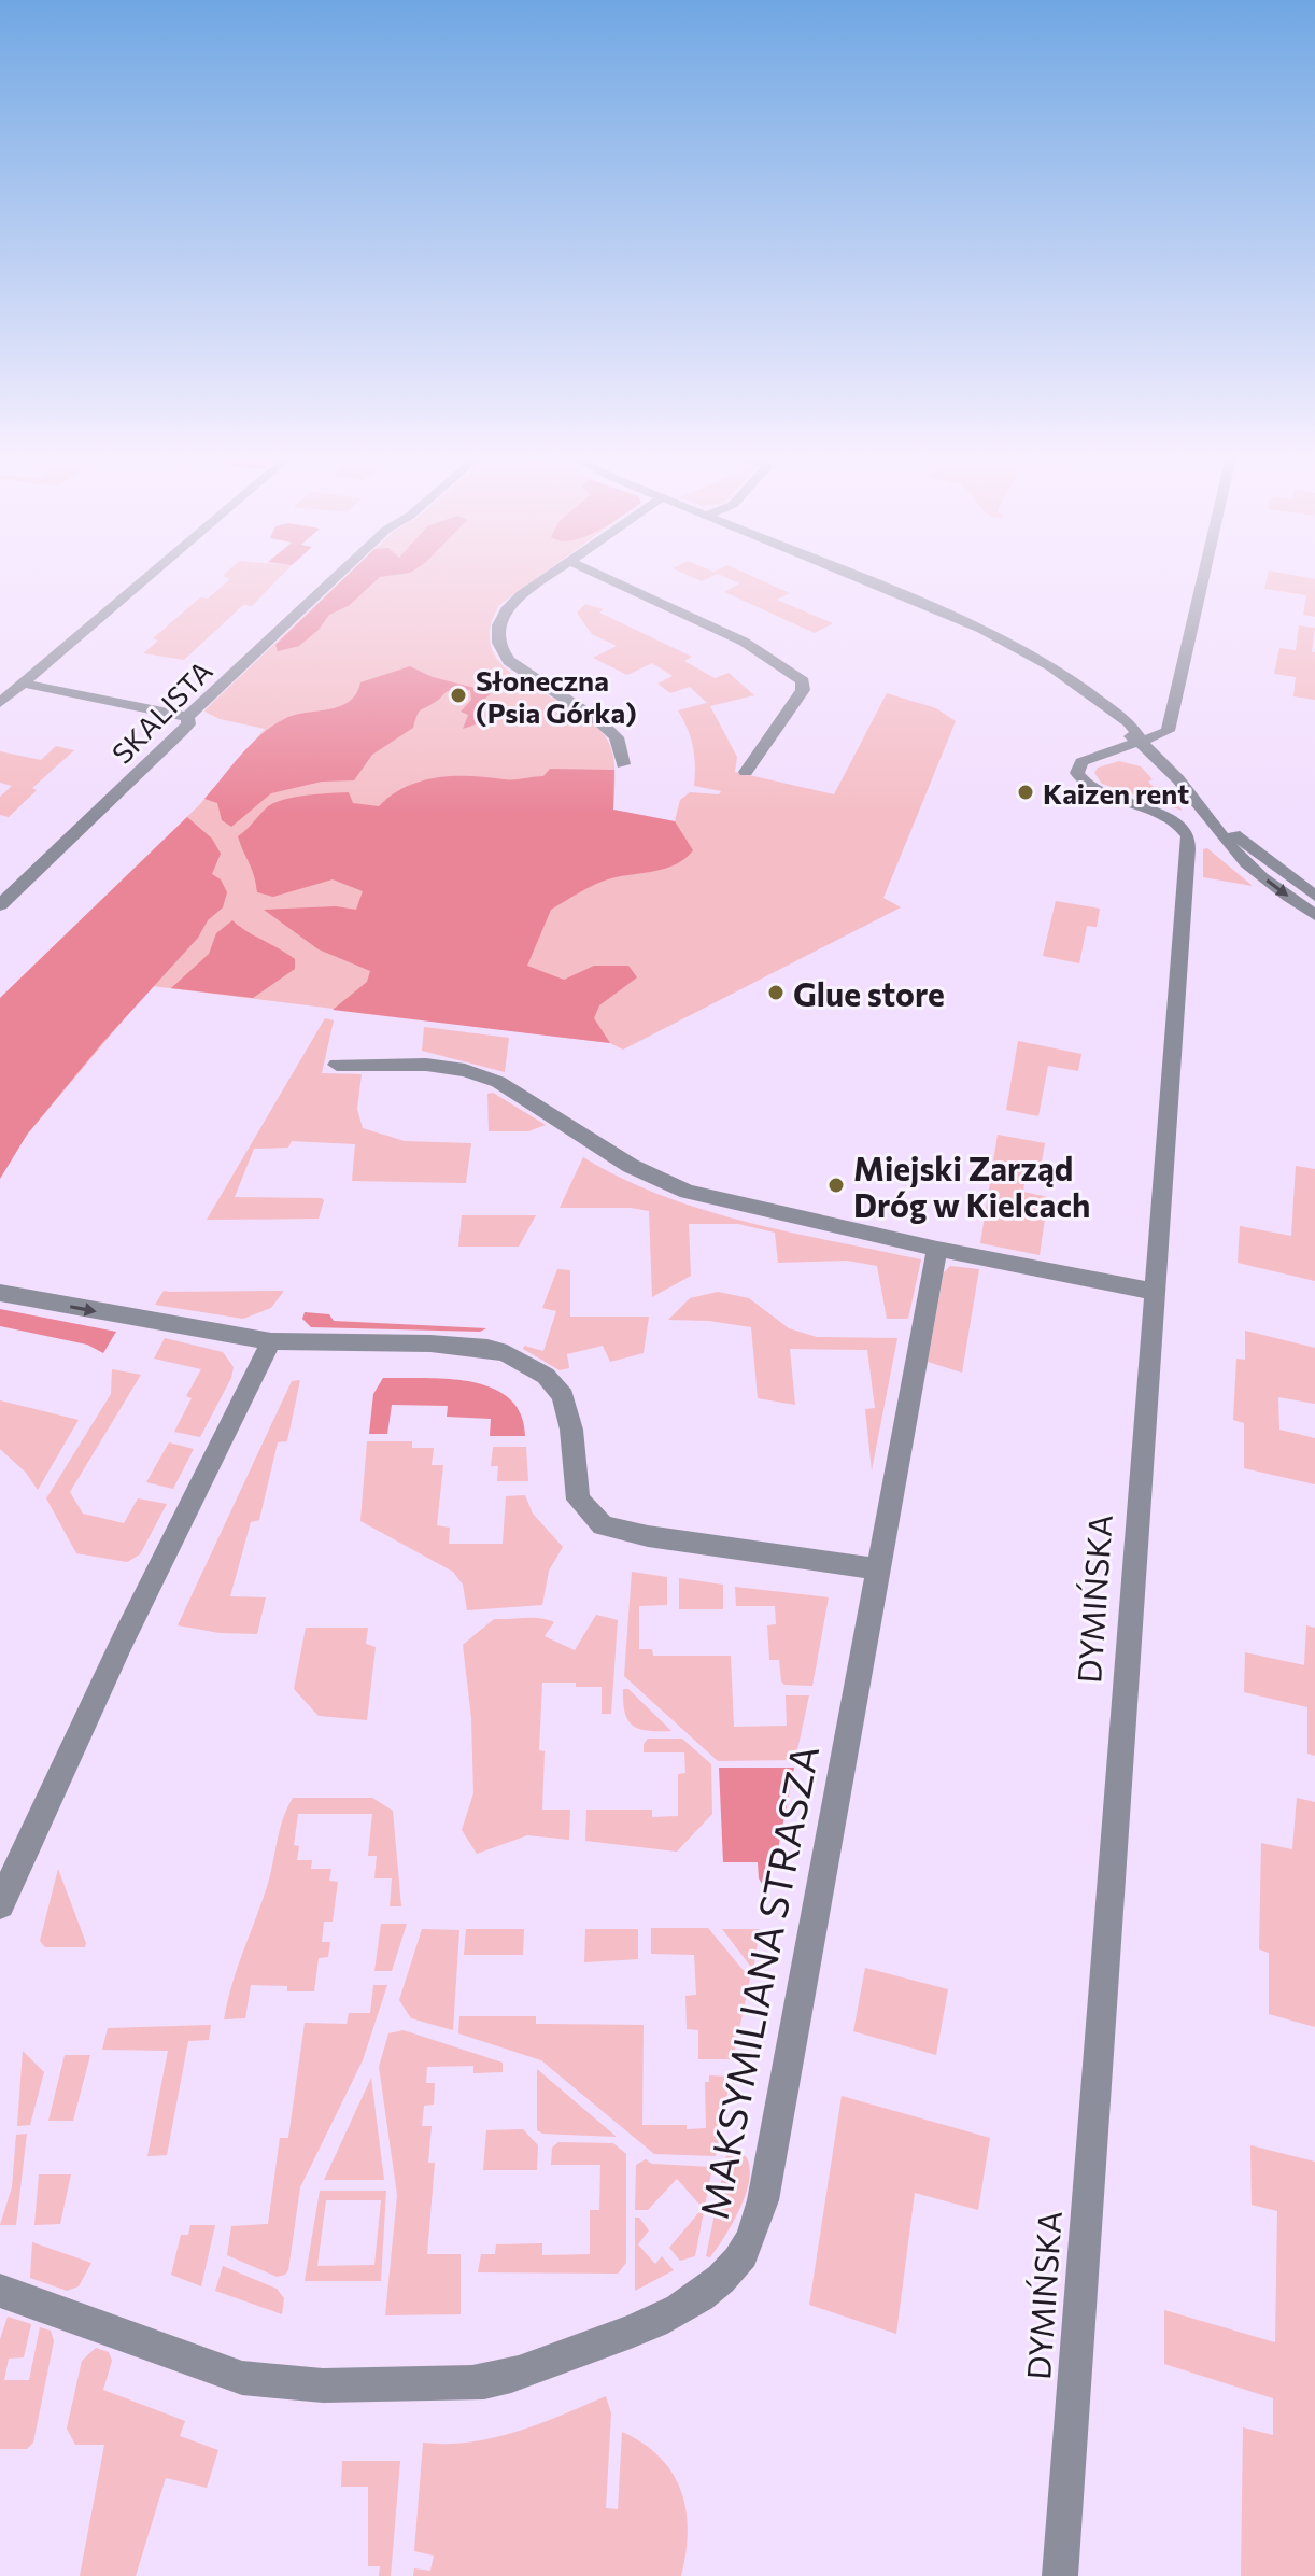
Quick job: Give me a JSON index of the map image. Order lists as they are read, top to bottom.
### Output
{
  "streets": {
    "street": ["SKALISTA", "DYMIŃSKA", "MAKSYMILIANA STRASZA"]
  },
  "places": [
    "Słoneczna (Psia Górka)",
    "Kaizen rent",
    "Glue store",
    "Miejski Zarząd Dróg w Kielcach"
  ]
}
